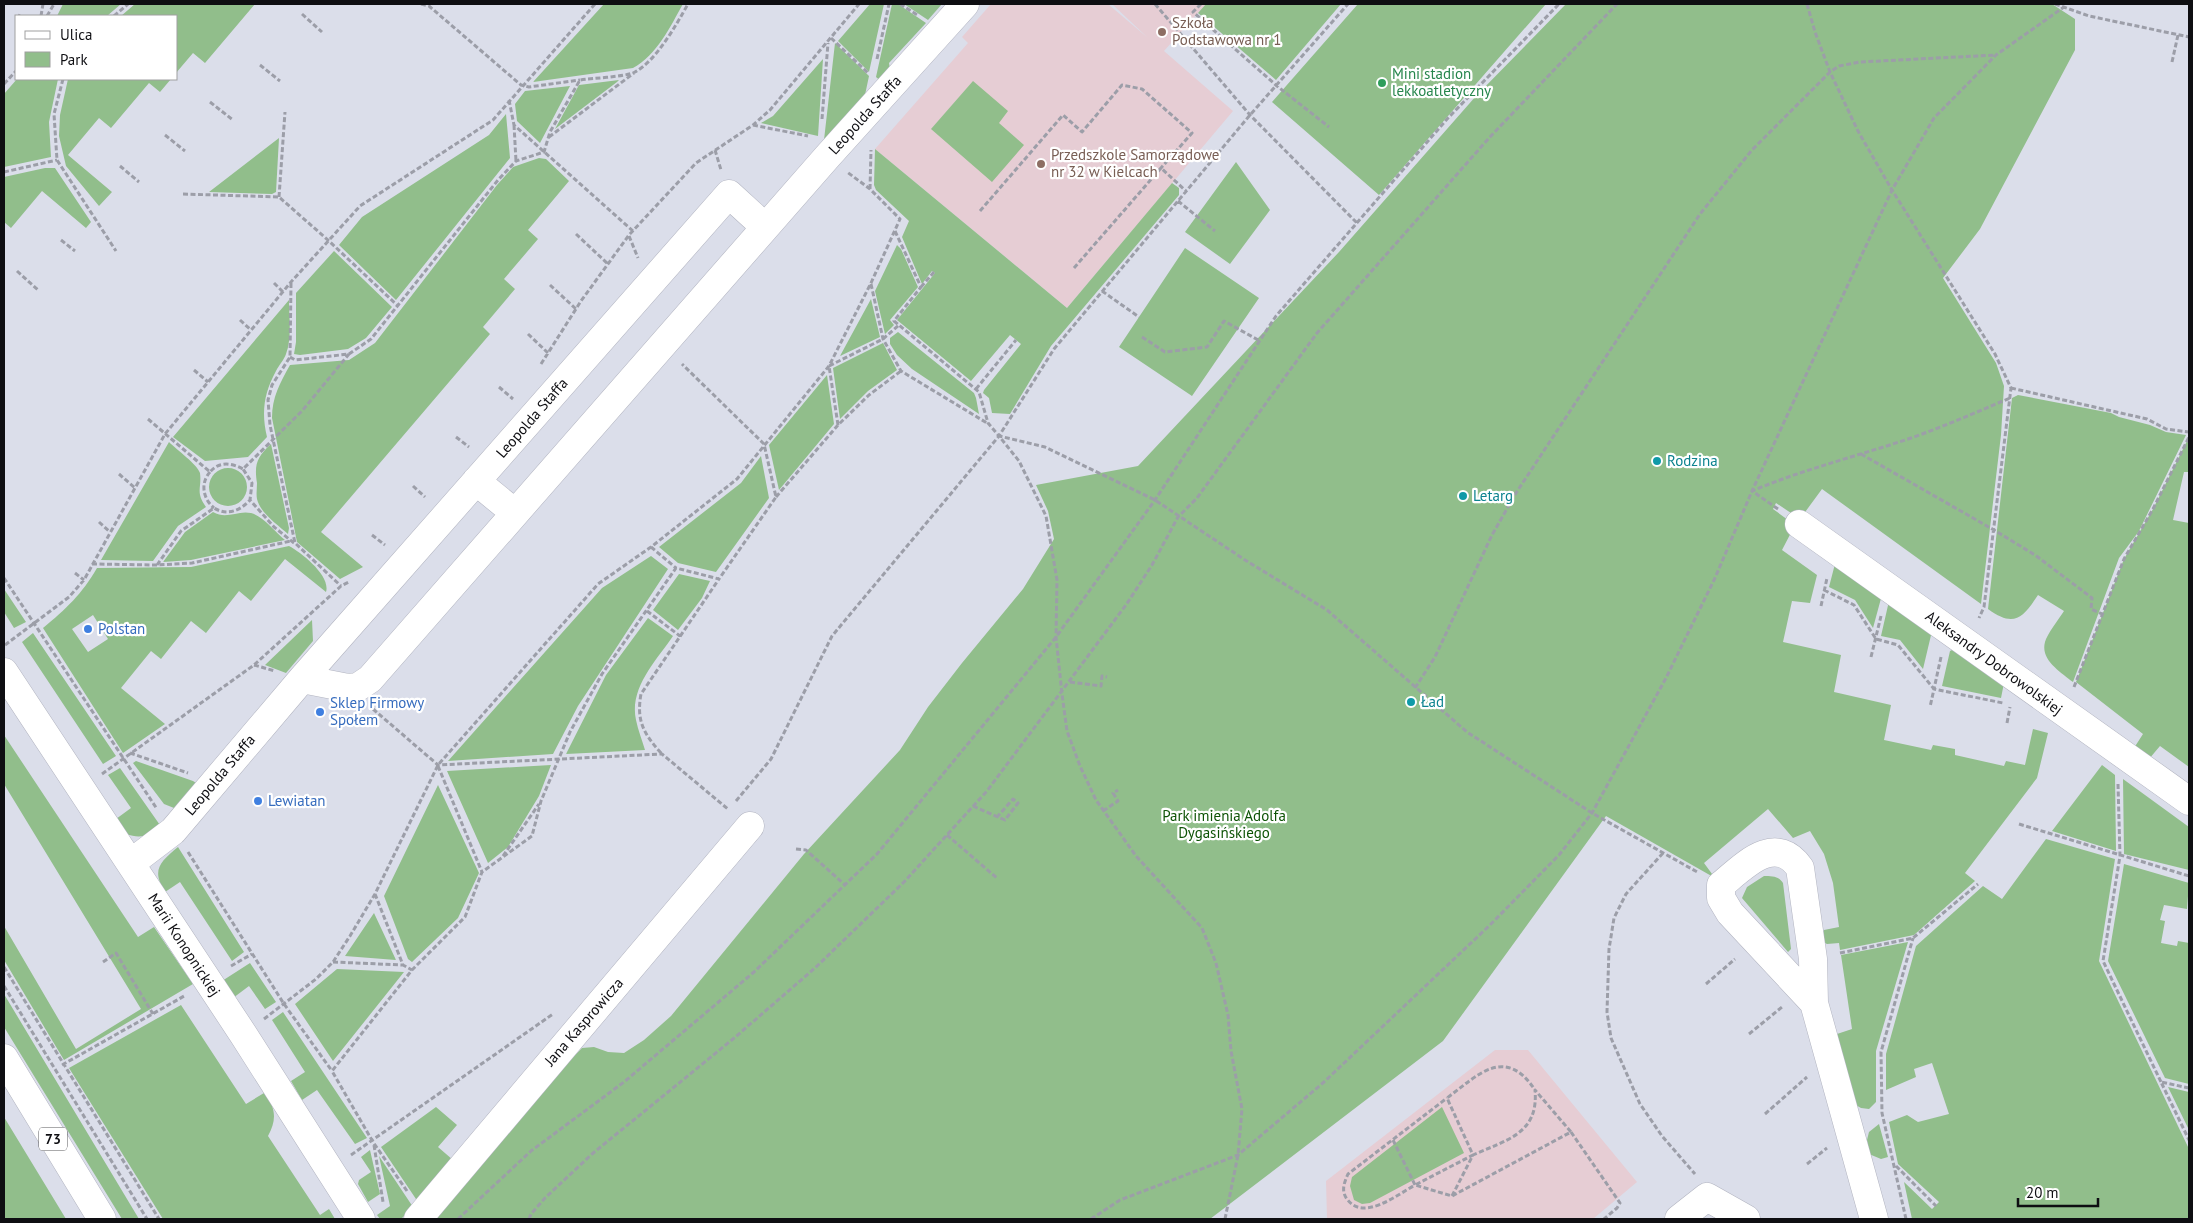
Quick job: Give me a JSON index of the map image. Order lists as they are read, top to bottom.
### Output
{
  "streets": {
    "street": [
      "Leopolda Staffa",
      "Aleksandry Dobrowolskiej",
      "Marii Konopnickiej",
      "Jana Kasprowicza",
      "73"
    ]
  },
  "crossings": [
    ["Leopolda Staffa", "Marii Konopnickiej"]
  ],
  "parks": ["Park imienia Adolfa Dygasińskiego"],
  "places": [
    "Szkoła Podstawowa nr 1",
    "Mini stadion lekkoatletyczny",
    "Przedszkole Samorządowe nr 32 w Kielcach",
    "Rodzina",
    "Letarg",
    "Polstan",
    "Ład",
    "Sklep Firmowy Społem",
    "Lewiatan"
  ],
  "legend": ["Ulica", "Park"],
  "scale_bar": "20 m"
}
